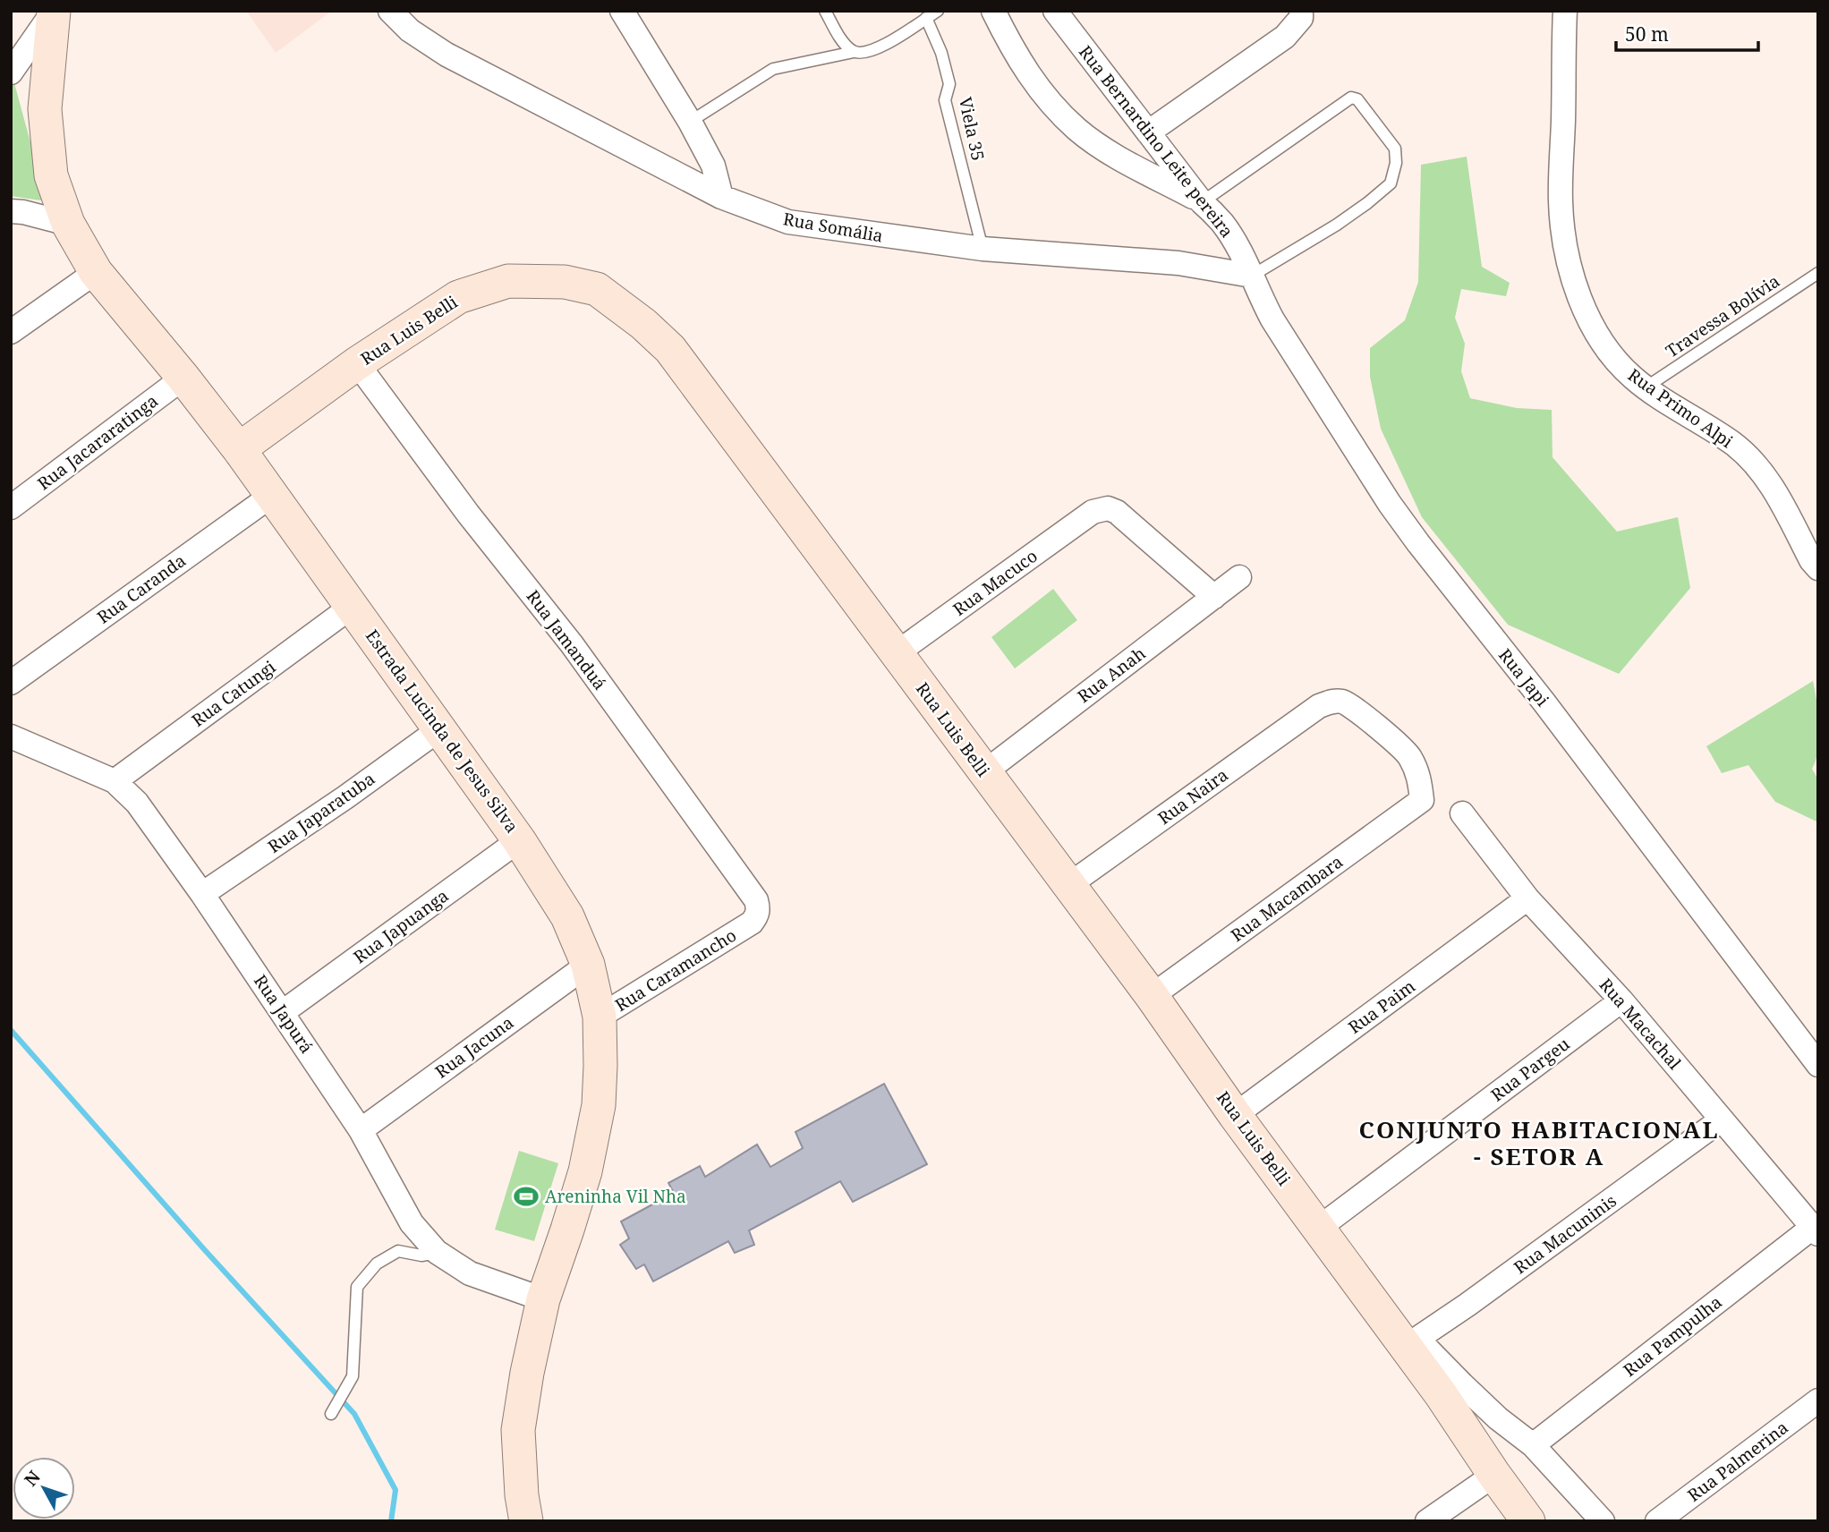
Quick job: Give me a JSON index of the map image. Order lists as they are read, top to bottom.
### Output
{
  "streets": {
    "street": [
      "Rua Bernardino Leite pereira",
      "Rua Somália",
      "Rua Luis Belli",
      "Rua Primo Alpi",
      "Rua Jacararatinga",
      "Rua Macuco",
      "Rua Caranda",
      "Rua Jamanduá",
      "Rua Anah",
      "Rua Japi",
      "Rua Catungi",
      "Estrada Lucinda de Jesus Silva",
      "Rua Naira",
      "Rua Japaratuba",
      "Rua Macambara",
      "Rua Japuanga",
      "Rua Caramancho",
      "Rua Paim",
      "Rua Japurá",
      "Rua Macachal",
      "Rua Jacuna",
      "Rua Pargeu",
      "Rua Macuninis",
      "Rua Pampulha",
      "Rua Palmerina"
    ],
    "lane": ["Viela 35", "Travessa Bolívia"]
  },
  "crossings": [
    ["Viela 35", "Rua Somália"],
    ["Rua Bernardino Leite pereira", "Rua Somália"],
    ["Rua Bernardino Leite pereira", "Rua Japi"],
    ["Rua Somália", "Rua Japi"],
    ["Travessa Bolívia", "Rua Primo Alpi"],
    ["Rua Luis Belli", "Rua Macuco"],
    ["Rua Luis Belli", "Rua Jamanduá"],
    ["Rua Luis Belli", "Rua Anah"],
    ["Rua Luis Belli", "Estrada Lucinda de Jesus Silva"],
    ["Rua Luis Belli", "Rua Naira"],
    ["Rua Luis Belli", "Rua Macambara"],
    ["Rua Luis Belli", "Rua Paim"],
    ["Rua Luis Belli", "Rua Pargeu"],
    ["Rua Luis Belli", "Rua Macuninis"],
    ["Rua Jacararatinga", "Estrada Lucinda de Jesus Silva"],
    ["Rua Macuco", "Rua Anah"],
    ["Rua Caranda", "Estrada Lucinda de Jesus Silva"],
    ["Rua Jamanduá", "Rua Caramancho"],
    ["Rua Catungi", "Estrada Lucinda de Jesus Silva"],
    ["Rua Catungi", "Rua Japurá"],
    ["Estrada Lucinda de Jesus Silva", "Rua Japaratuba"],
    ["Estrada Lucinda de Jesus Silva", "Rua Japuanga"],
    ["Estrada Lucinda de Jesus Silva", "Rua Caramancho"],
    ["Estrada Lucinda de Jesus Silva", "Rua Japurá"],
    ["Estrada Lucinda de Jesus Silva", "Rua Jacuna"],
    ["Rua Naira", "Rua Macambara"],
    ["Rua Japaratuba", "Rua Japurá"],
    ["Rua Japuanga", "Rua Japurá"],
    ["Rua Paim", "Rua Macachal"],
    ["Rua Japurá", "Rua Jacuna"],
    ["Rua Macachal", "Rua Pargeu"],
    ["Rua Macachal", "Rua Macuninis"],
    ["Rua Macachal", "Rua Pampulha"]
  ],
  "districts": ["CONJUNTO HABITACIONAL - SETOR A"],
  "places": {
    "sports": ["Areninha Vil Nha"]
  },
  "scale_bar": "50 m",
  "north": "top left"
}
